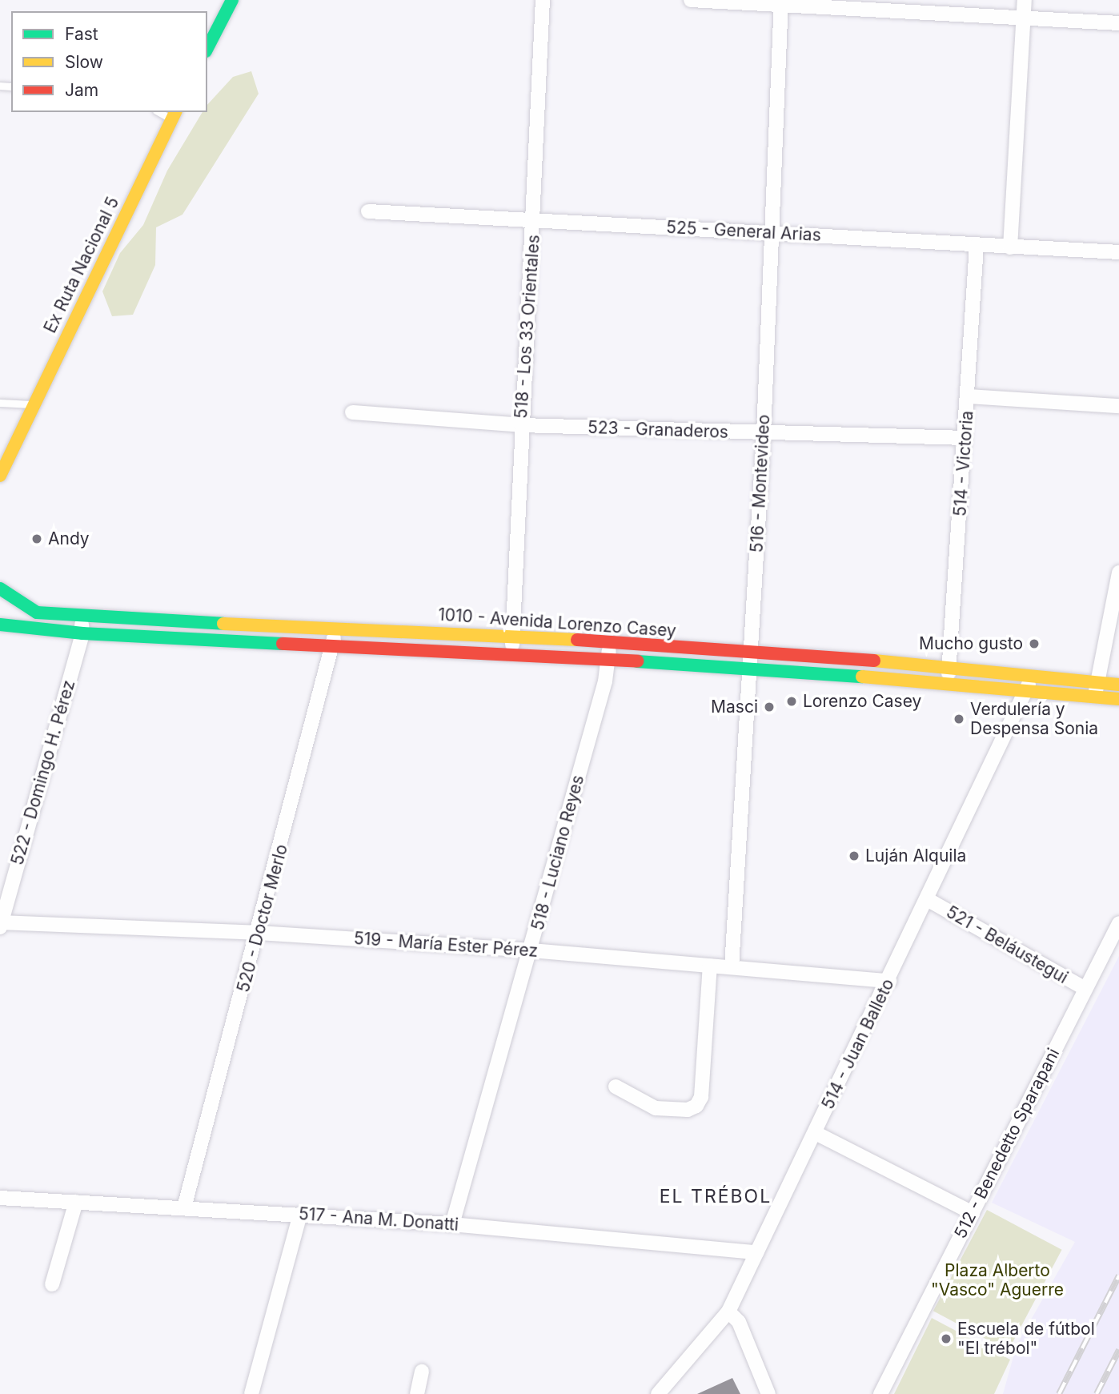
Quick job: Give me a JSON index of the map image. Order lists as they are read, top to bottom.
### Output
{
  "streets": {
    "main road": ["Ex Ruta Nacional 5", "1010 - Avenida Lorenzo Casey"],
    "street": [
      "525 - General Arias",
      "518 - Los 33 Orientales",
      "523 - Granaderos",
      "514 - Victoria",
      "516 - Montevideo",
      "522 - Domingo H. Pérez",
      "518 - Luciano Reyes",
      "520 - Doctor Merlo",
      "519 - María Ester Pérez",
      "521 - Beláustegui",
      "514 - Juan Balleto",
      "512 - Benedetto Sparapani",
      "517 - Ana M. Donatti"
    ]
  },
  "crossings": [
    ["525 - General Arias", "518 - Los 33 Orientales"],
    ["525 - General Arias", "514 - Victoria"],
    ["525 - General Arias", "516 - Montevideo"],
    ["518 - Los 33 Orientales", "523 - Granaderos"],
    ["518 - Los 33 Orientales", "1010 - Avenida Lorenzo Casey"],
    ["523 - Granaderos", "514 - Victoria"],
    ["523 - Granaderos", "516 - Montevideo"],
    ["514 - Victoria", "1010 - Avenida Lorenzo Casey"],
    ["516 - Montevideo", "1010 - Avenida Lorenzo Casey"],
    ["516 - Montevideo", "519 - María Ester Pérez"],
    ["1010 - Avenida Lorenzo Casey", "522 - Domingo H. Pérez"],
    ["1010 - Avenida Lorenzo Casey", "518 - Luciano Reyes"],
    ["1010 - Avenida Lorenzo Casey", "520 - Doctor Merlo"],
    ["1010 - Avenida Lorenzo Casey", "514 - Juan Balleto"],
    ["522 - Domingo H. Pérez", "519 - María Ester Pérez"],
    ["518 - Luciano Reyes", "519 - María Ester Pérez"],
    ["518 - Luciano Reyes", "517 - Ana M. Donatti"],
    ["520 - Doctor Merlo", "519 - María Ester Pérez"],
    ["520 - Doctor Merlo", "517 - Ana M. Donatti"],
    ["519 - María Ester Pérez", "514 - Juan Balleto"],
    ["521 - Beláustegui", "514 - Juan Balleto"],
    ["521 - Beláustegui", "512 - Benedetto Sparapani"],
    ["514 - Juan Balleto", "517 - Ana M. Donatti"]
  ],
  "districts": ["EL TRÉBOL"],
  "parks": ["Plaza Alberto \"Vasco\" Aguerre"],
  "places": [
    "Andy",
    "Mucho gusto",
    "Lorenzo Casey",
    "Masci",
    "Verdulería y Despensa Sonia",
    "Luján Alquila",
    "Escuela de fútbol \"El trébol\""
  ],
  "legend": ["Fast", "Slow", "Jam"]
}
